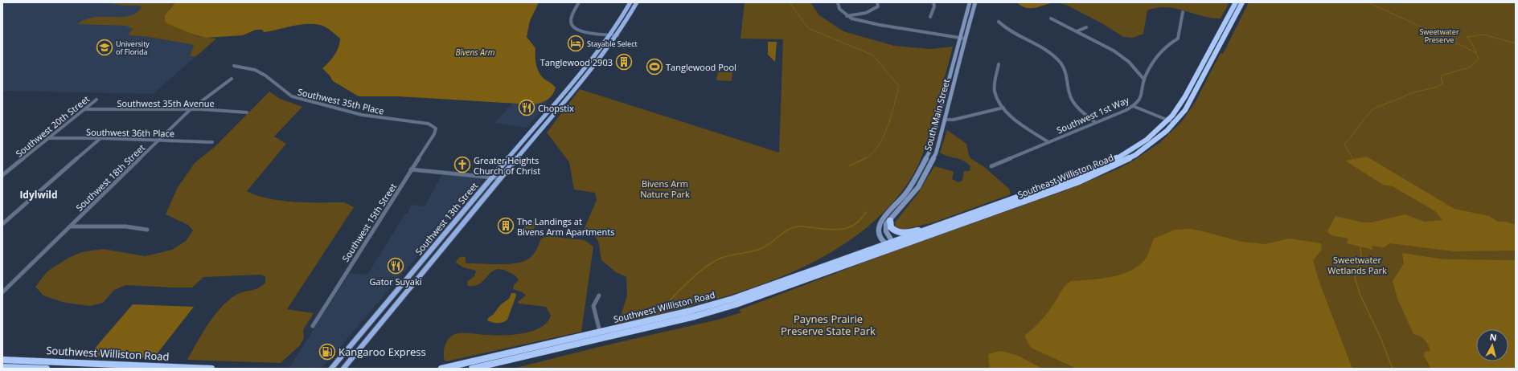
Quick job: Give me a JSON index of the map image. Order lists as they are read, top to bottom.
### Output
{
  "streets": {
    "highway": ["Southeast Williston Road", "Southwest Williston Road"],
    "main road": ["South Main Street", "Southwest 13th Street"],
    "street": [
      "Southwest 35th Place",
      "Southwest 35th Avenue",
      "Southwest 1st Way",
      "Southwest 20th Street",
      "Southwest 36th Place",
      "Southwest 18th Street",
      "Southwest 15th Street"
    ]
  },
  "crossings": [
    ["Southwest 35th Place", "Southwest 15th Street"],
    ["Southwest 35th Avenue", "Southwest 20th Street"],
    ["Southwest 35th Avenue", "Southwest 18th Street"],
    ["South Main Street", "Southeast Williston Road"],
    ["South Main Street", "Southwest Williston Road"],
    ["Southwest 20th Street", "Southwest 36th Place"],
    ["Southwest 36th Place", "Southwest 18th Street"],
    ["Southeast Williston Road", "Southwest Williston Road"]
  ],
  "districts": ["Idylwild"],
  "water": ["Bivens Arm"],
  "parks": [
    "Sweetwater Preserve",
    "Bivens Arm Nature Park",
    "Sweetwater Wetlands Park",
    "Paynes Prairie Preserve State Park"
  ],
  "places": {
    "hotel": ["Stayable Select"],
    "school or university": ["University of Florida"],
    "building": ["Tanglewood 2903", "The Landings at Bivens Arm Apartments"],
    "sports": ["Tanglewood Pool"],
    "restaurant": ["Chopstix", "Gator Suyaki"],
    "church": ["Greater Heights Church of Christ"],
    "fuel station": ["Kangaroo Express"]
  },
  "north": "top"
}
